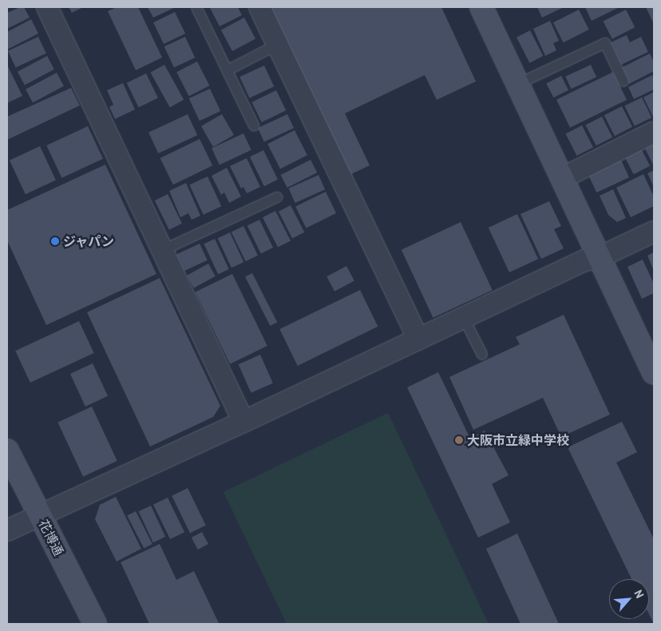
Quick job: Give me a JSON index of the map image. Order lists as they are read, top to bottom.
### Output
{
  "streets": {
    "street": ["花博通"]
  },
  "places": ["ジャパン", "大阪市立緑中学校"],
  "north": "top right"
}
